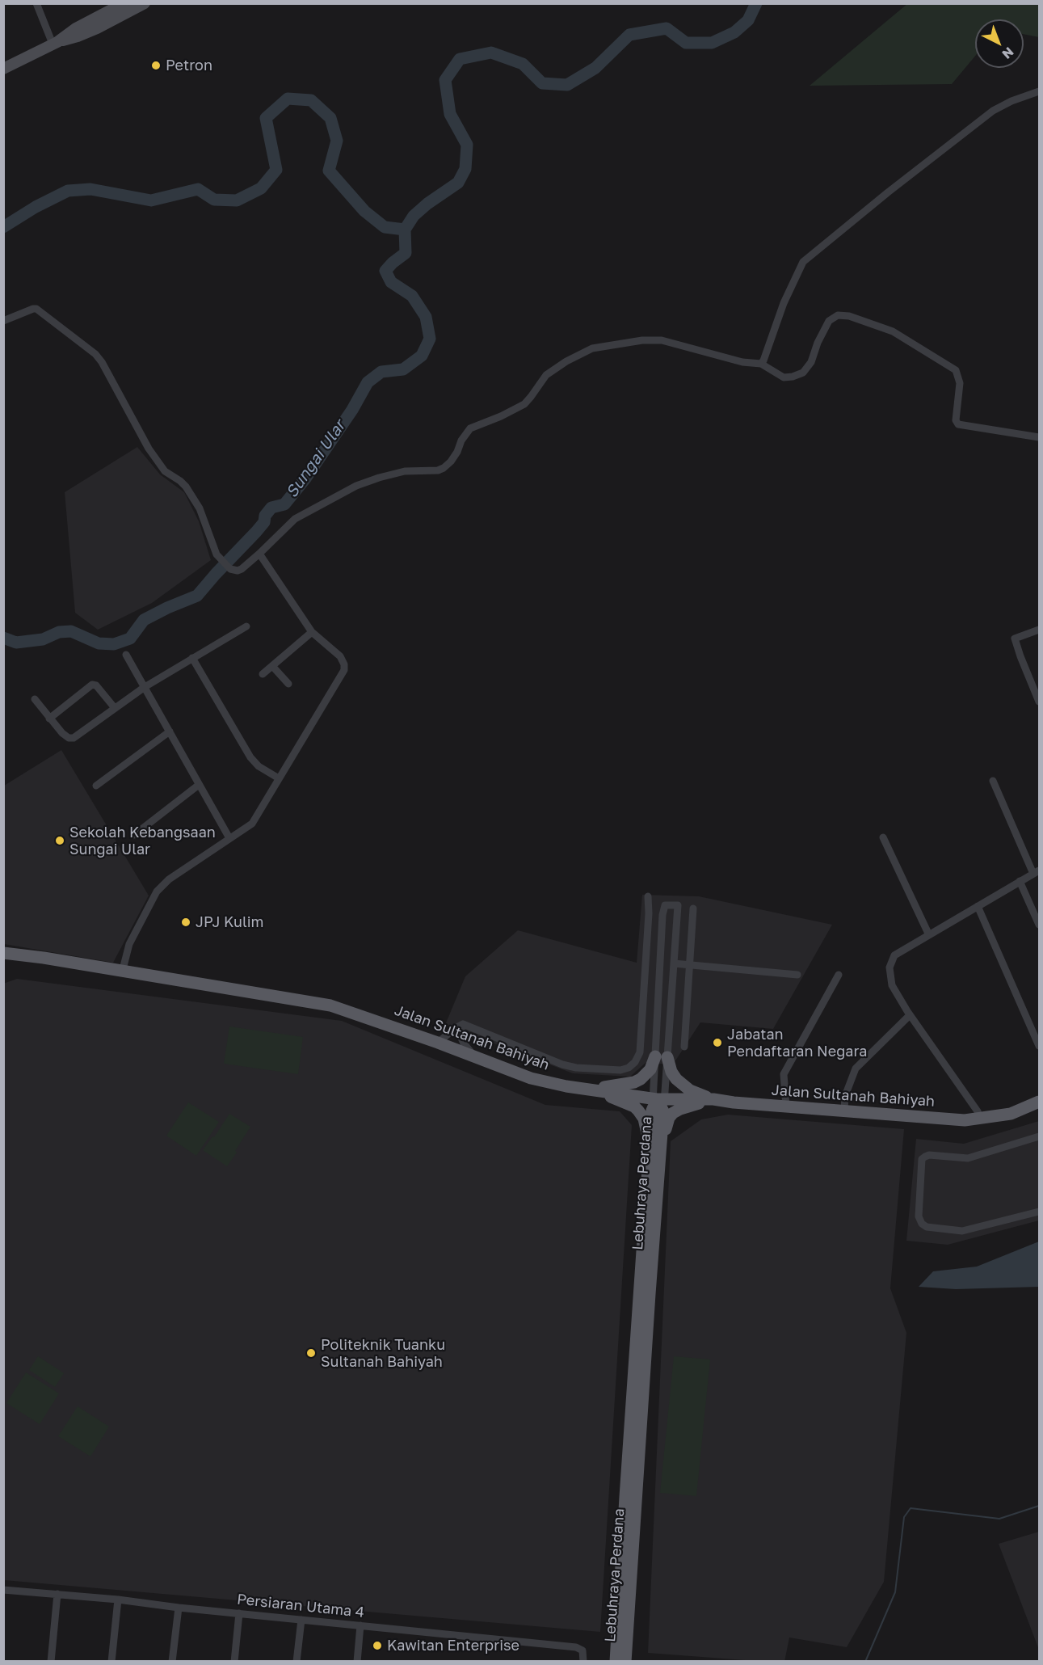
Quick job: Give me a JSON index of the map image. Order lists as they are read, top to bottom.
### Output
{
  "streets": {
    "main road": ["Jalan Sultanah Bahiyah", "Lebuhraya Perdana"],
    "street": ["Persiaran Utama 4"]
  },
  "crossings": [
    ["Jalan Sultanah Bahiyah", "Lebuhraya Perdana"]
  ],
  "water": ["Sungai Ular"],
  "places": [
    "Petron",
    "Sekolah Kebangsaan Sungai Ular",
    "JPJ Kulim",
    "Jabatan Pendaftaran Negara",
    "Politeknik Tuanku Sultanah Bahiyah",
    "Kawitan Enterprise"
  ],
  "north": "bottom right"
}
